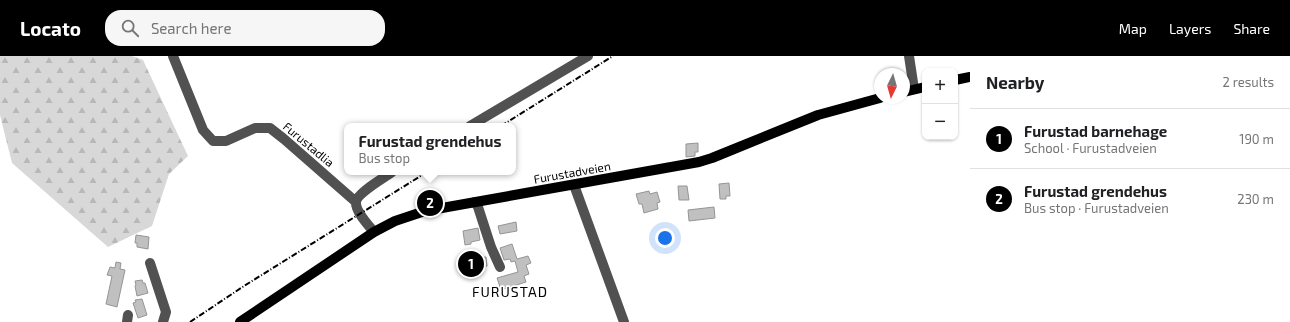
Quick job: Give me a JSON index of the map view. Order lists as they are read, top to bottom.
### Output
{
  "streets": {
    "main road": ["Furustadveien"],
    "street": ["Furustadlia"]
  },
  "crossings": [
    ["Furustadlia", "Furustadveien"]
  ],
  "districts": ["FURUSTAD"],
  "north": "bottom",
  "page": {
    "header": "Locato",
    "search": "Search here",
    "nav": ["Map", "Layers", "Share"],
    "heading": ["Nearby", "2 results"],
    "map_buttons": ["+", "−"],
    "list": [
      {
        "mark": "1",
        "name": "Furustad barnehage",
        "note": "School · Furustadveien",
        "value": "190 m"
      },
      {
        "mark": "2",
        "name": "Furustad grendehus",
        "note": "Bus stop · Furustadveien",
        "value": "230 m"
      }
    ],
    "popup": ["Furustad grendehus", "Bus stop"],
    "pins": ["2", "1"]
  }
}
